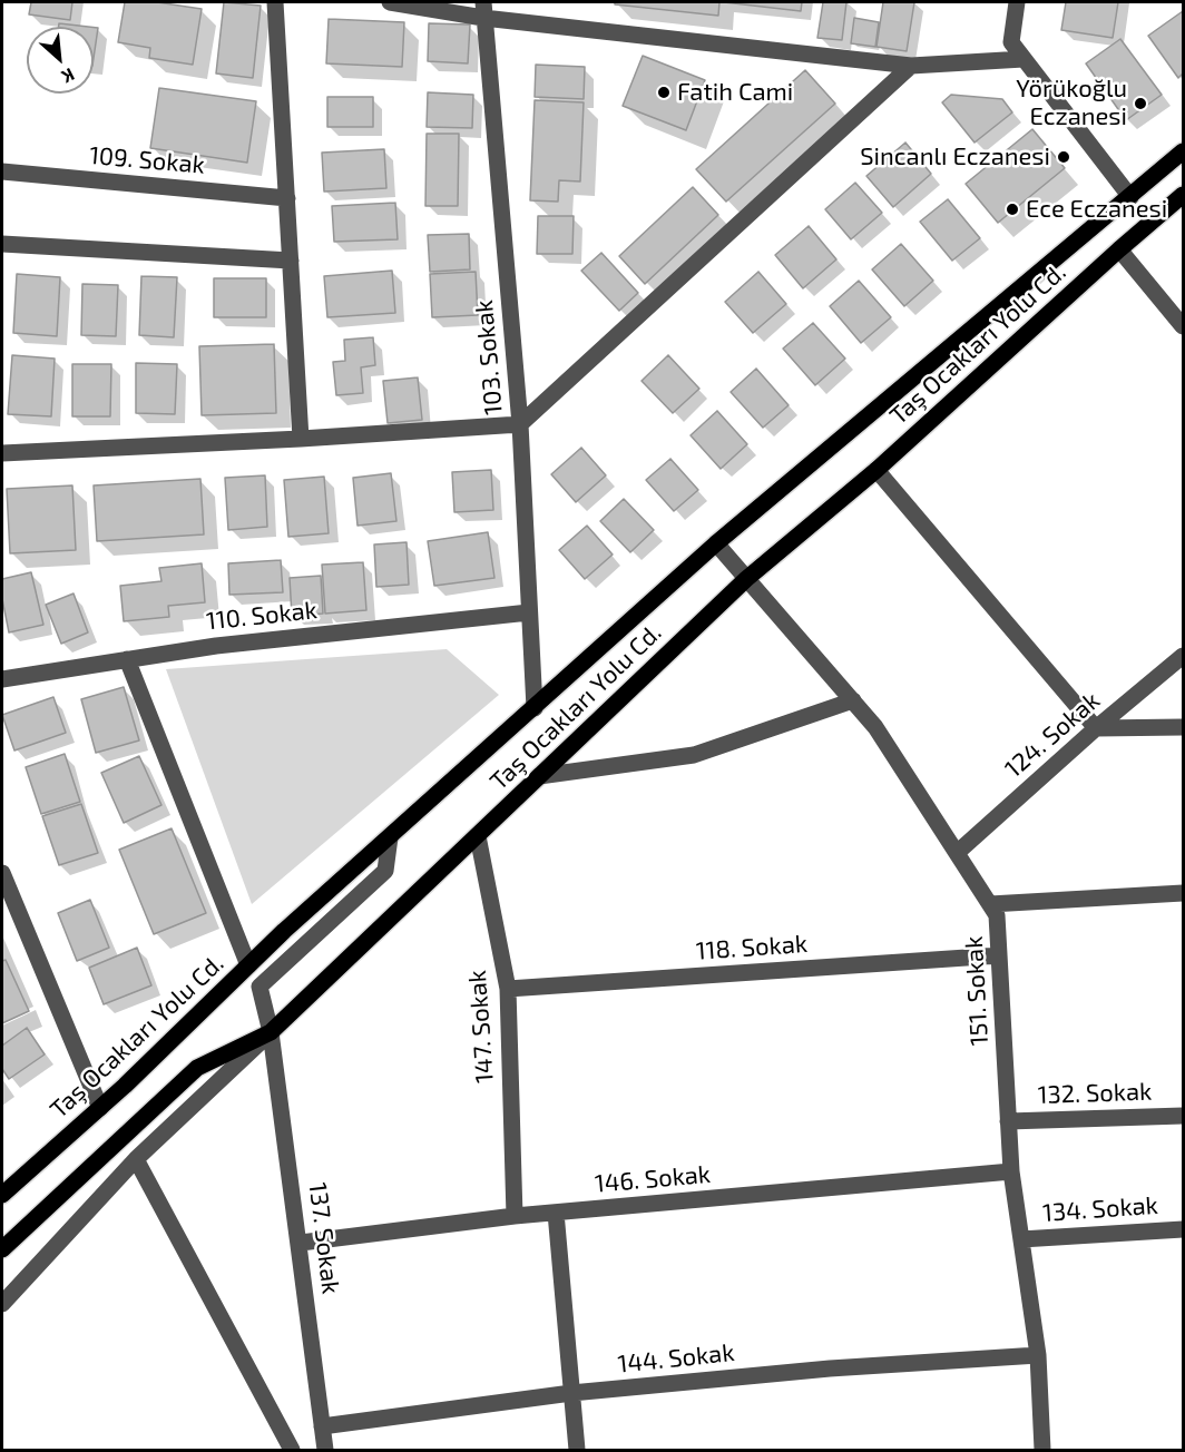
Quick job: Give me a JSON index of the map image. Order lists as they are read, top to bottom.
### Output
{
  "streets": {
    "main road": ["Taş Ocakları Yolu Cd."],
    "street": [
      "109. Sokak",
      "103. Sokak",
      "110. Sokak",
      "124. Sokak",
      "118. Sokak",
      "151. Sokak",
      "147. Sokak",
      "132. Sokak",
      "146. Sokak",
      "134. Sokak",
      "137. Sokak",
      "144. Sokak"
    ]
  },
  "crossings": [
    ["Taş Ocakları Yolu Cd.", "103. Sokak"],
    ["Taş Ocakları Yolu Cd.", "151. Sokak"],
    ["Taş Ocakları Yolu Cd.", "147. Sokak"],
    ["Taş Ocakları Yolu Cd.", "137. Sokak"],
    ["103. Sokak", "110. Sokak"],
    ["124. Sokak", "151. Sokak"],
    ["118. Sokak", "151. Sokak"],
    ["118. Sokak", "147. Sokak"],
    ["151. Sokak", "132. Sokak"],
    ["151. Sokak", "146. Sokak"],
    ["151. Sokak", "134. Sokak"],
    ["151. Sokak", "144. Sokak"],
    ["147. Sokak", "146. Sokak"],
    ["146. Sokak", "137. Sokak"],
    ["137. Sokak", "144. Sokak"]
  ],
  "places": [
    "Fatih Cami",
    "Yörükoğlu Eczanesi",
    "Sincanlı Eczanesi",
    "Ece Eczanesi"
  ],
  "north": "bottom right"
}
